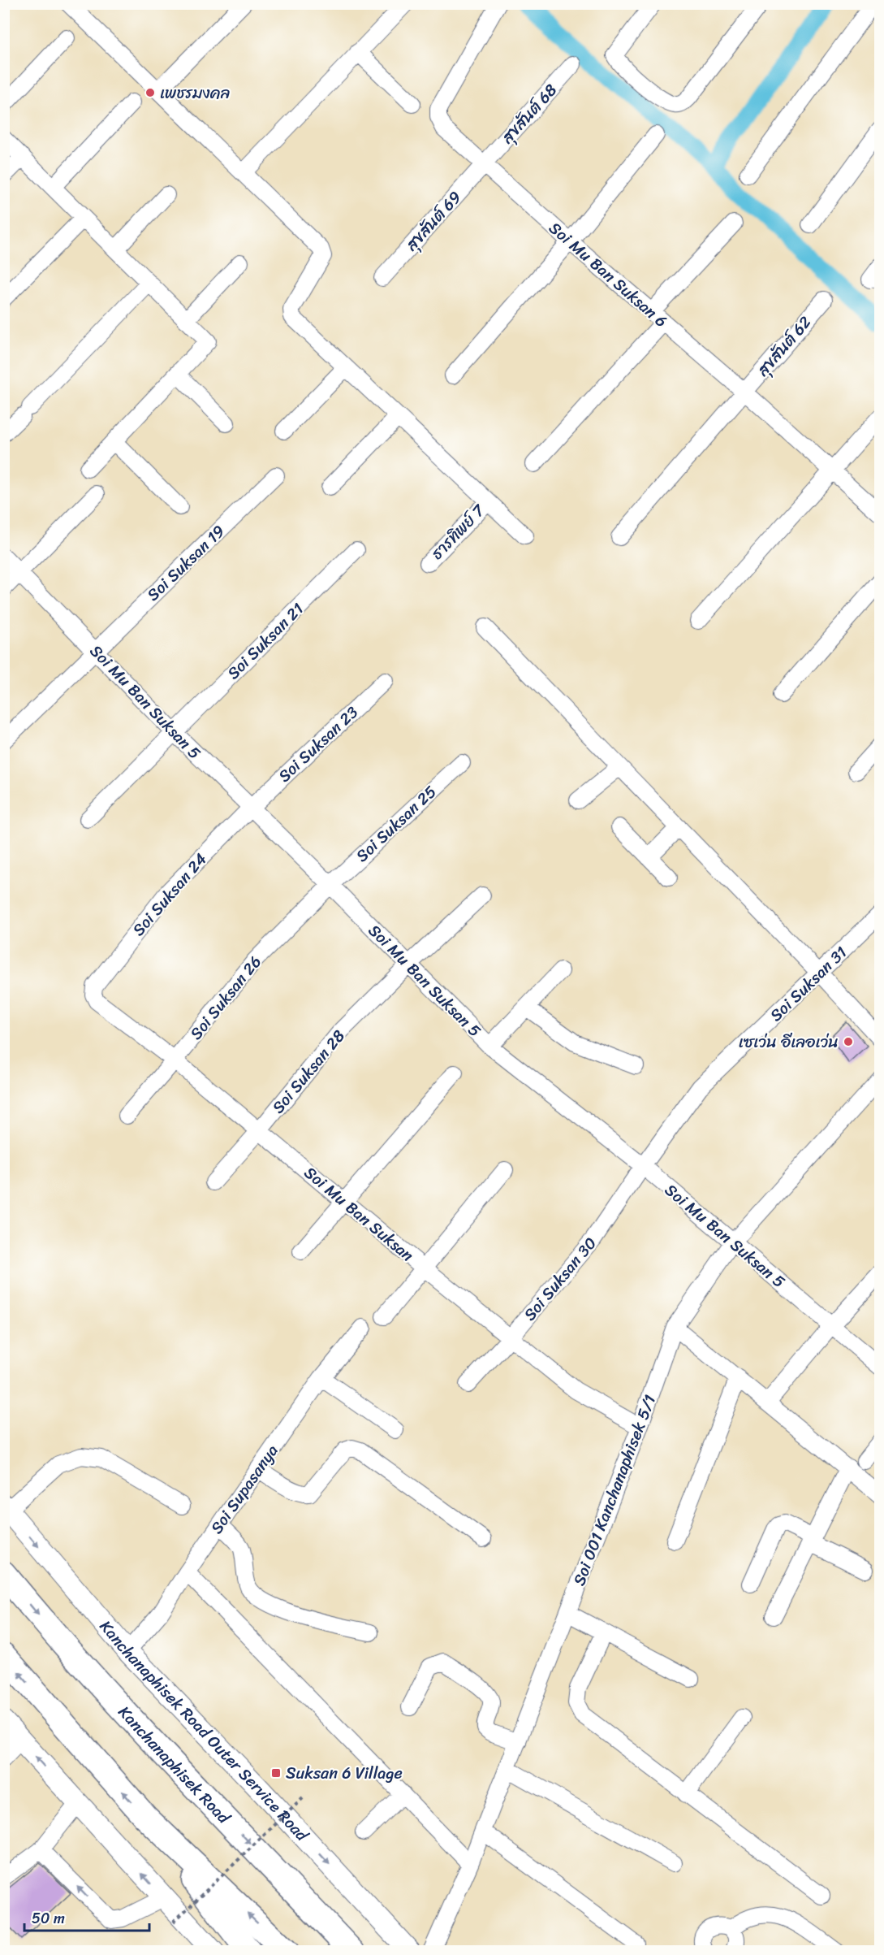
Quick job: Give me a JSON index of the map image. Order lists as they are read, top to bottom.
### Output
{
  "streets": {
    "highway": ["Kanchanaphisek Road"],
    "main road": ["Kanchanaphisek Road Outer Service Road"],
    "street": [
      "สุขสันต์ 68",
      "สุขสันต์ 69",
      "Soi Mu Ban Suksan 6",
      "สุขสันต์ 62",
      "ธารทิพย์ 7",
      "Soi Suksan 19",
      "Soi Suksan 21",
      "Soi Mu Ban Suksan 5",
      "Soi Suksan 23",
      "Soi Suksan 25",
      "Soi Suksan 24",
      "Soi Suksan 31",
      "Soi Suksan 26",
      "Soi Suksan 28",
      "Soi Mu Ban Suksan",
      "Soi Suksan 30",
      "Soi Supasanya",
      "Soi 001 Kanchanaphisek 5/1"
    ]
  },
  "crossings": [
    ["สุขสันต์ 68", "สุขสันต์ 69"],
    ["สุขสันต์ 68", "Soi Mu Ban Suksan 6"],
    ["สุขสันต์ 69", "Soi Mu Ban Suksan 6"],
    ["Soi Mu Ban Suksan 6", "สุขสันต์ 62"],
    ["Soi Suksan 19", "Soi Mu Ban Suksan 5"],
    ["Soi Suksan 21", "Soi Mu Ban Suksan 5"],
    ["Soi Mu Ban Suksan 5", "Soi Suksan 23"],
    ["Soi Mu Ban Suksan 5", "Soi Suksan 25"],
    ["Soi Mu Ban Suksan 5", "Soi Suksan 24"],
    ["Soi Mu Ban Suksan 5", "Soi Suksan 31"],
    ["Soi Mu Ban Suksan 5", "Soi Suksan 26"],
    ["Soi Mu Ban Suksan 5", "Soi Suksan 28"],
    ["Soi Mu Ban Suksan 5", "Soi Suksan 30"],
    ["Soi Mu Ban Suksan 5", "Soi 001 Kanchanaphisek 5/1"],
    ["Soi Suksan 23", "Soi Suksan 24"],
    ["Soi Suksan 25", "Soi Suksan 26"],
    ["Soi Suksan 24", "Soi Mu Ban Suksan"],
    ["Soi Suksan 31", "Soi Suksan 30"],
    ["Soi Suksan 26", "Soi Mu Ban Suksan"],
    ["Soi Suksan 28", "Soi Mu Ban Suksan"],
    ["Soi Mu Ban Suksan", "Soi Suksan 30"],
    ["Soi Mu Ban Suksan", "Soi 001 Kanchanaphisek 5/1"],
    ["Soi Supasanya", "Kanchanaphisek Road Outer Service Road"]
  ],
  "places": {
    "other": ["เพชรมงคล", "เซเว่น อีเลอเว่น"],
    "transit": ["Suksan 6 Village"]
  },
  "scale_bar": "50 m"
}
